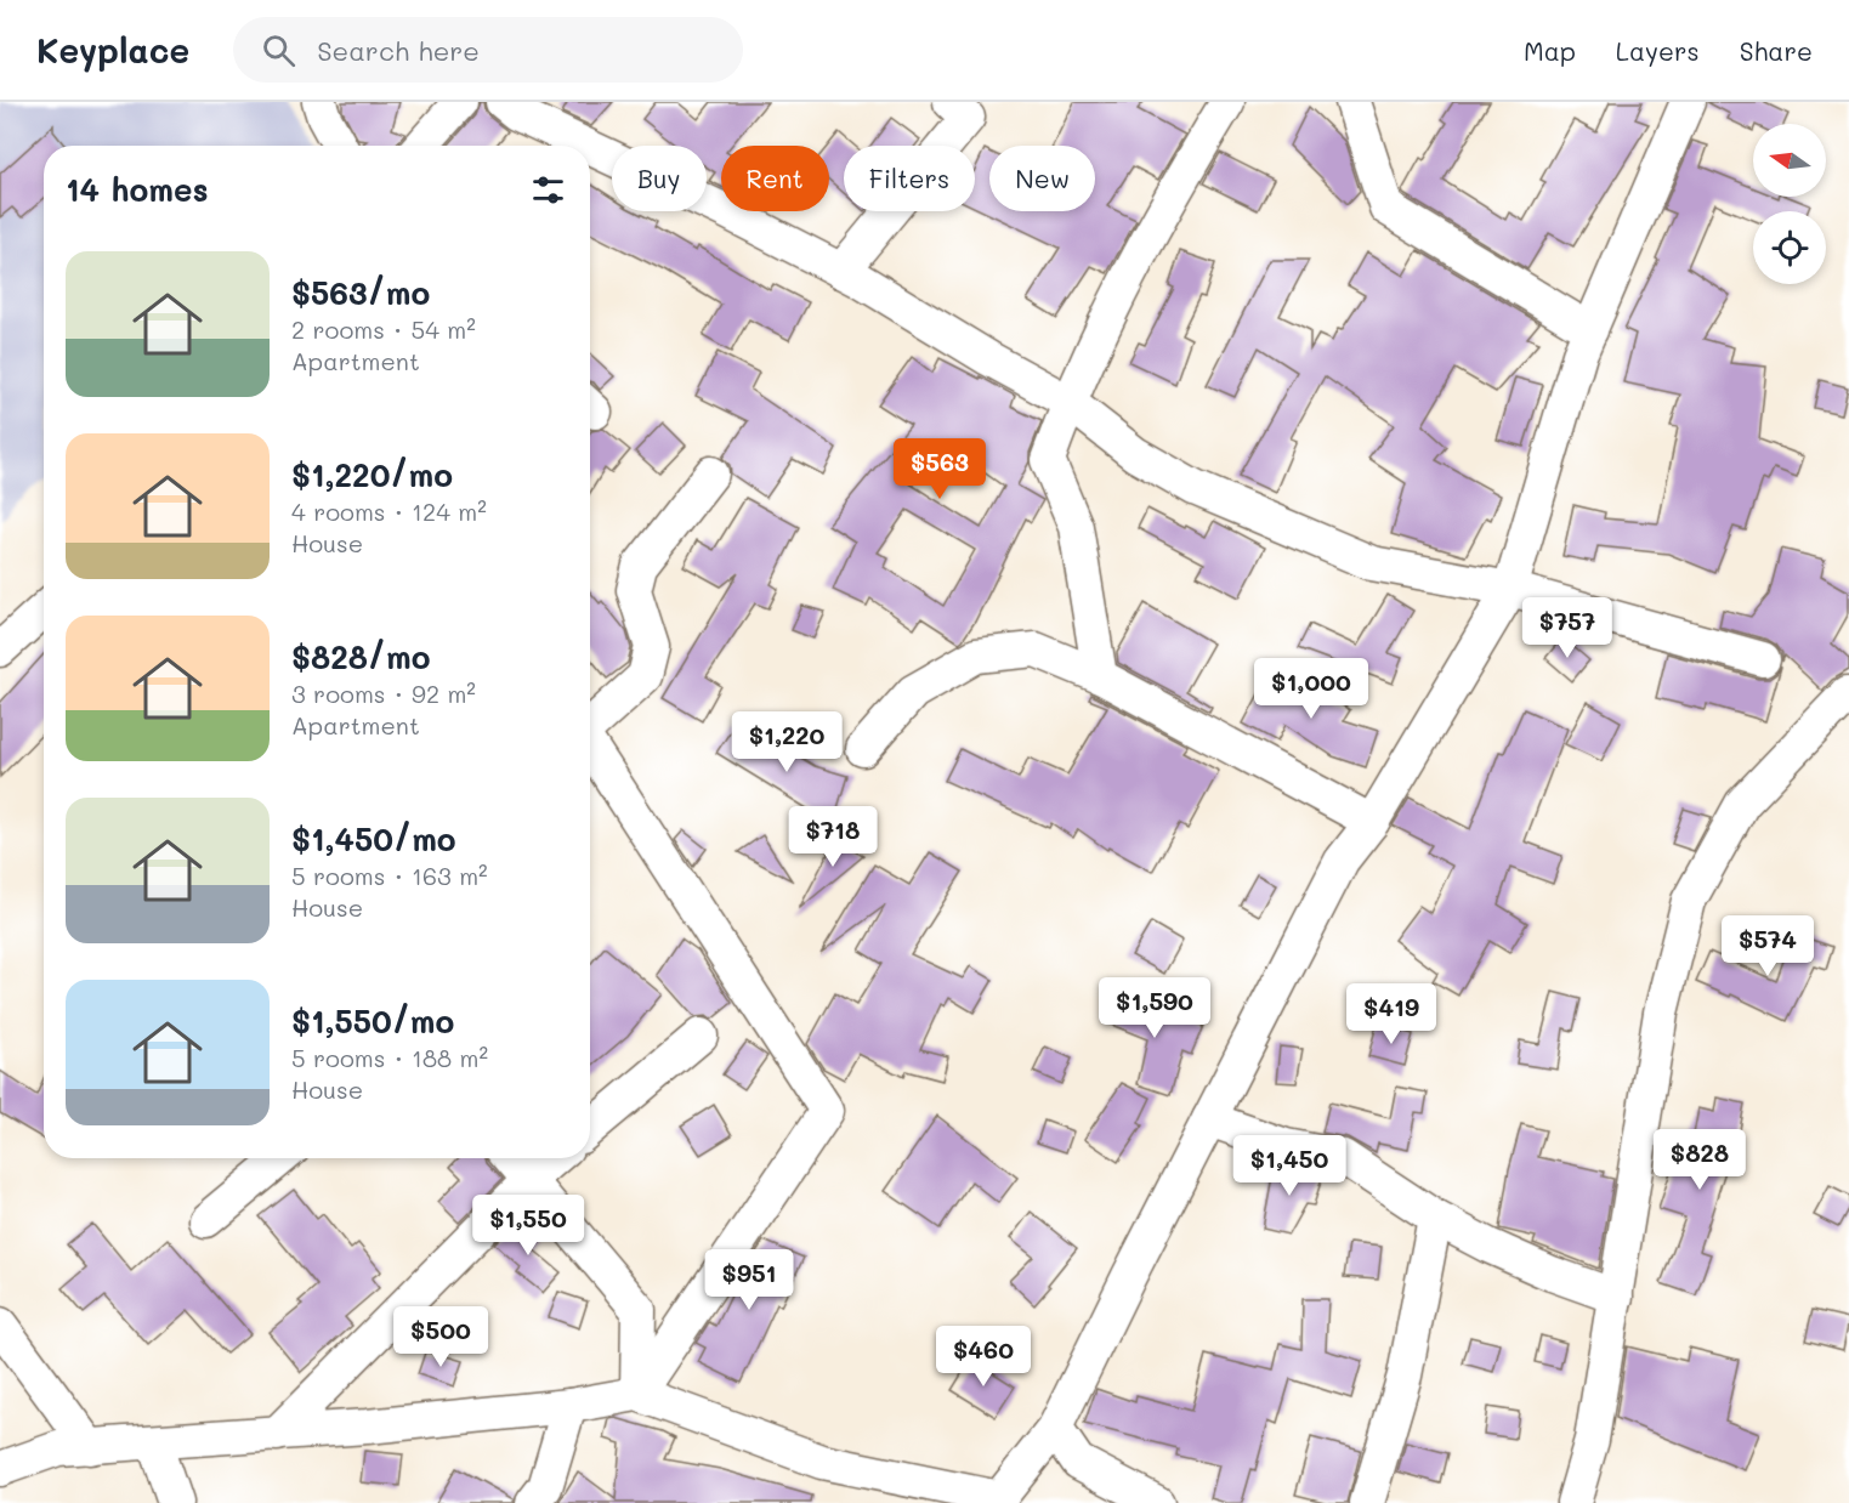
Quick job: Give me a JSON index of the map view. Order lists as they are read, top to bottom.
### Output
{
  "north": "left",
  "page": {
    "header": "Keyplace",
    "search": "Search here",
    "nav": ["Map", "Layers", "Share"],
    "chip": [
      "Buy",
      "Rent",
      "Filters",
      "New"
    ],
    "heading": "14 homes",
    "list": [
      {
        "name": "$563/mo",
        "note": "2 rooms · 54 m² · Apartment"
      },
      {
        "name": "$1,220/mo",
        "note": "4 rooms · 124 m² · House"
      },
      {
        "name": "$828/mo",
        "note": "3 rooms · 92 m² · Apartment"
      },
      {
        "name": "$1,450/mo",
        "note": "5 rooms · 163 m² · House"
      },
      {
        "name": "$1,550/mo",
        "note": "5 rooms · 188 m² · House"
      }
    ],
    "price": [
      "$563",
      "$757",
      "$1,000",
      "$1,220",
      "$718",
      "$574",
      "$1,590",
      "$419",
      "$828",
      "$1,450",
      "$1,550",
      "$951",
      "$500",
      "$460"
    ]
  }
}
